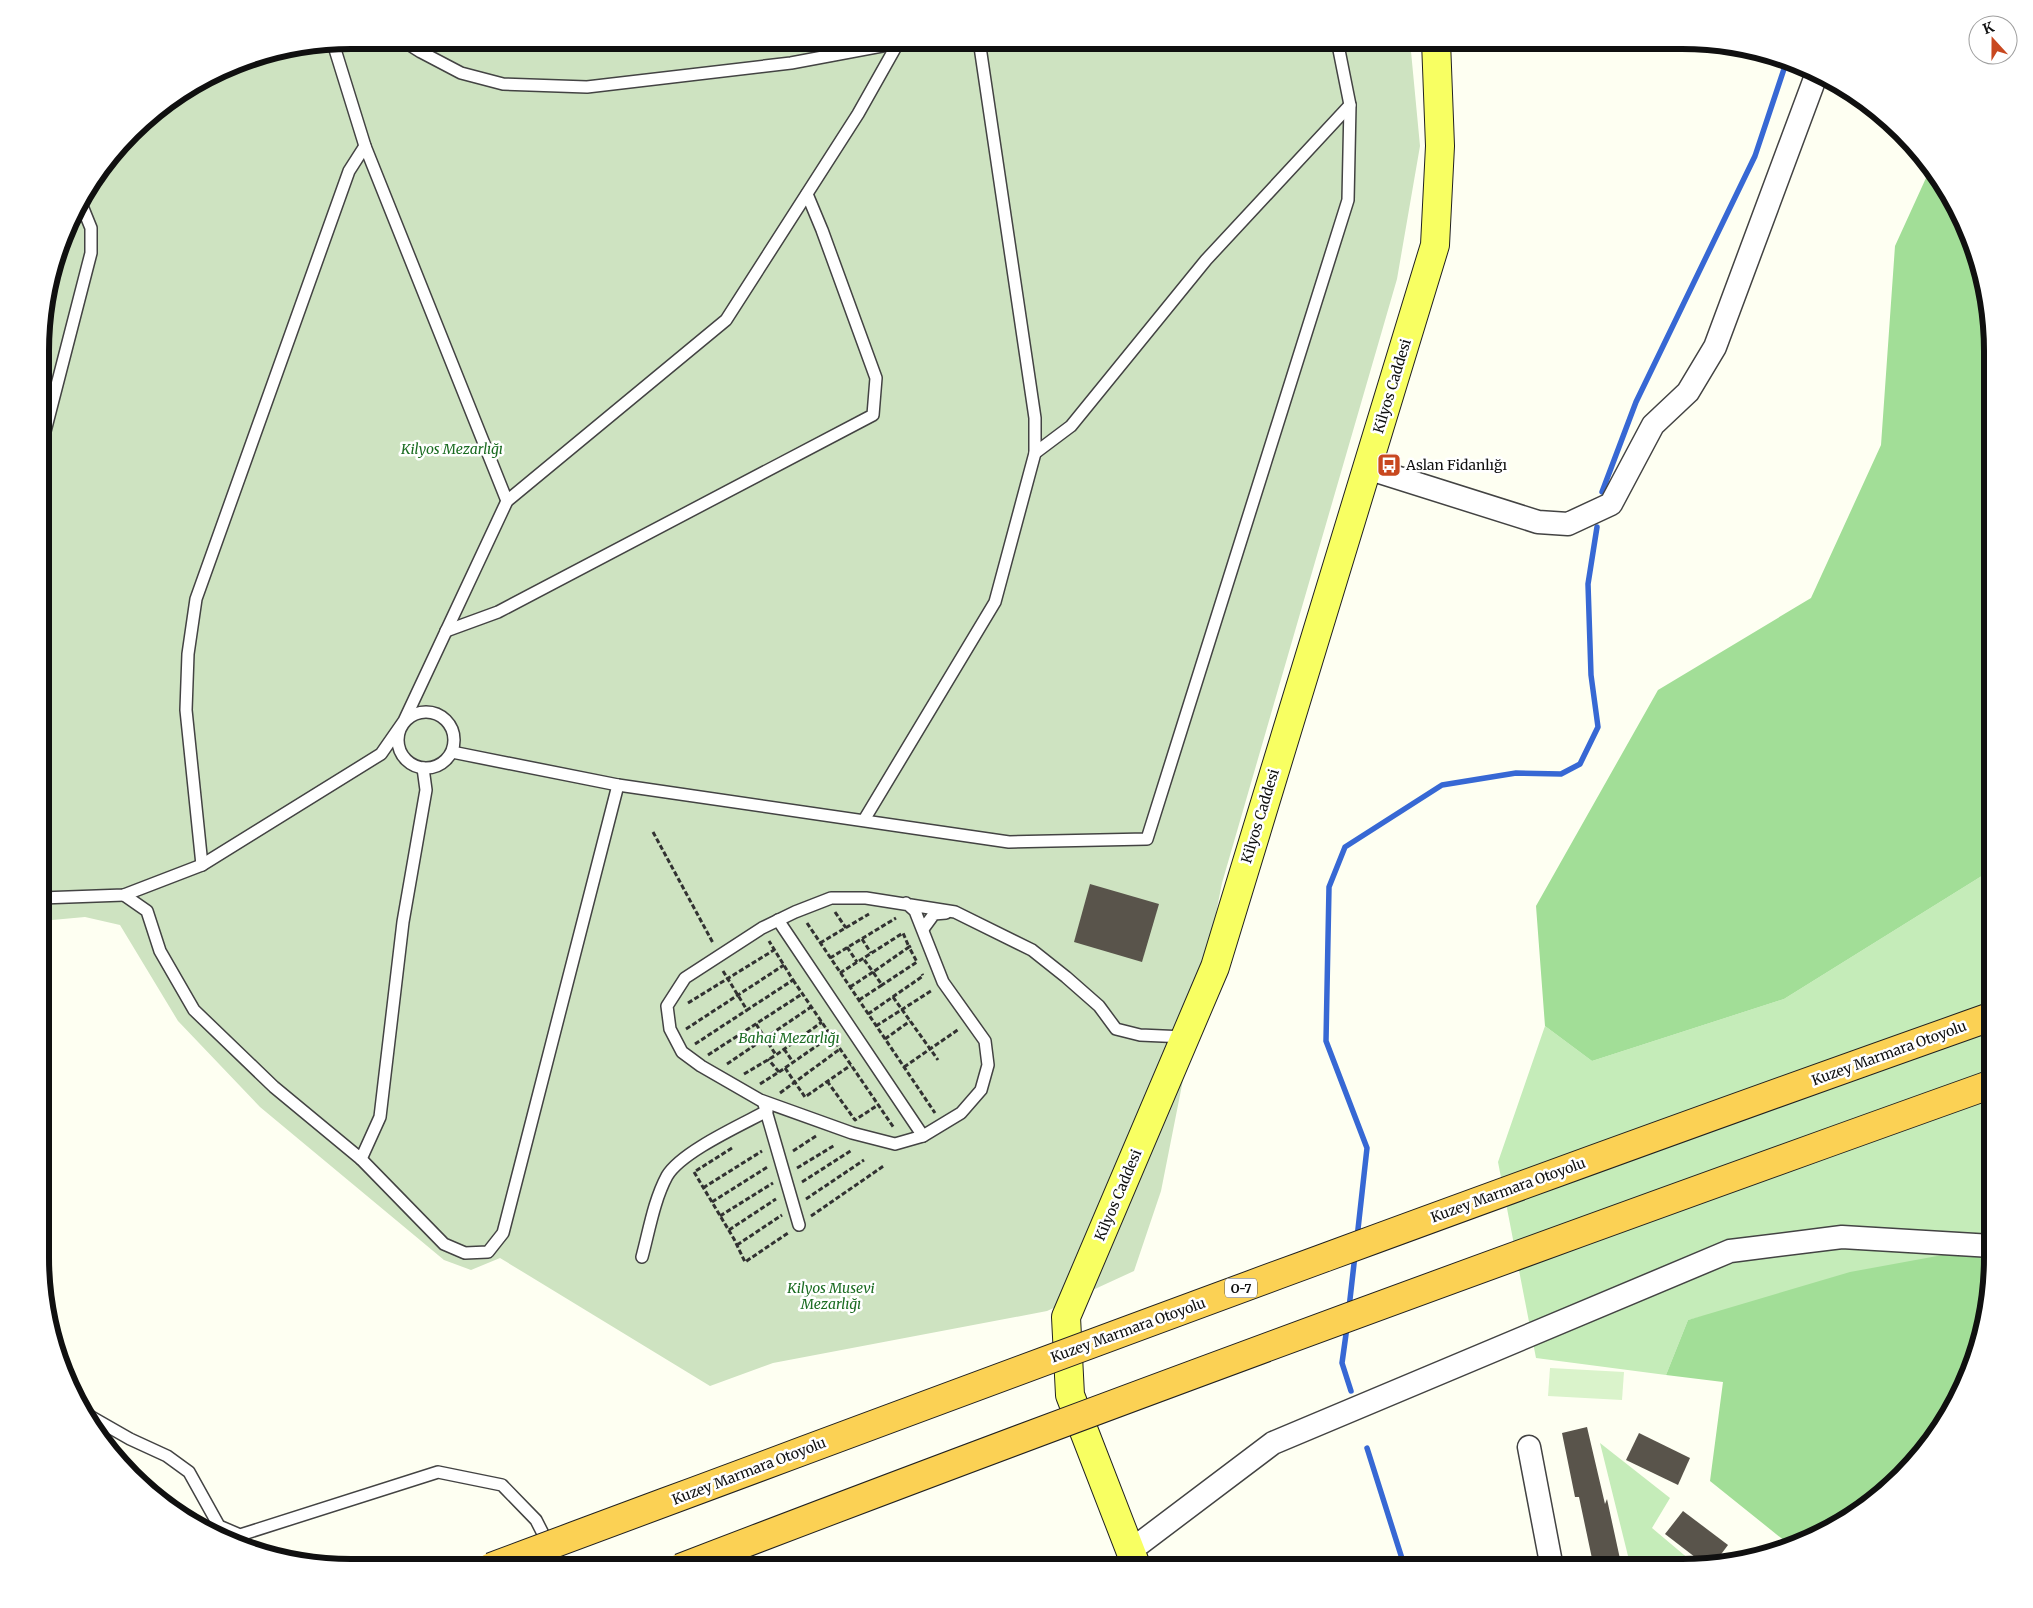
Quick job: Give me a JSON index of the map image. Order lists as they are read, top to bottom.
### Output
{
  "streets": {
    "highway": ["Kuzey Marmara Otoyolu", "O-7"],
    "main road": ["Kilyos Caddesi"]
  },
  "parks": ["Kilyos Mezarlığı", "Bahai Mezarlığı", "Kilyos Musevi Mezarlığı"],
  "places": {
    "bus stop": ["Aslan Fidanlığı"]
  },
  "north": "top"
}
